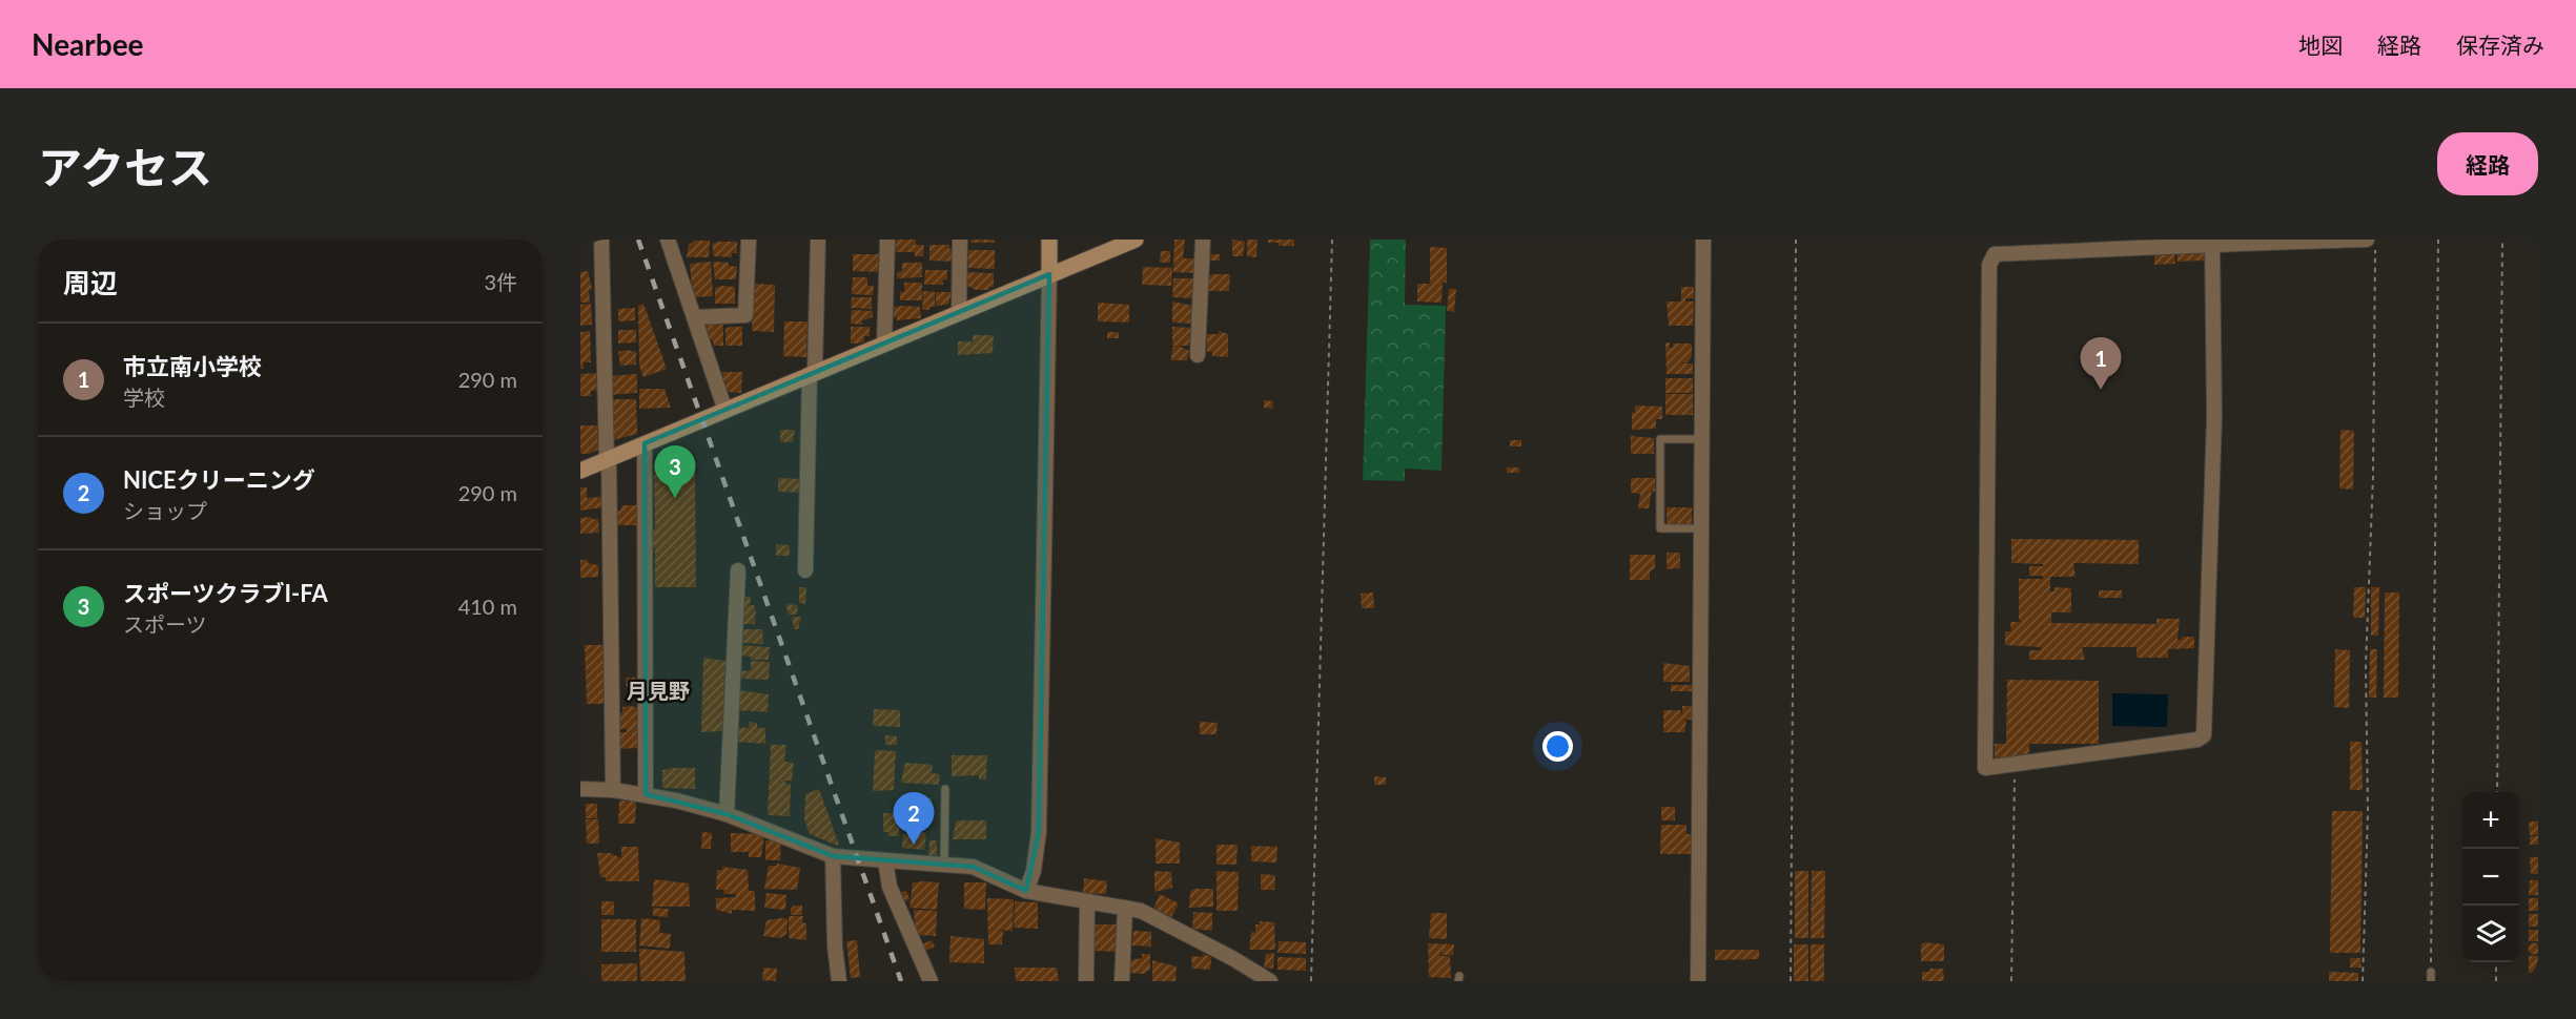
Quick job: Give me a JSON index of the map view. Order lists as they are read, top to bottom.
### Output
{
  "districts": ["月見野"],
  "page": {
    "header": "Nearbee",
    "nav": ["地図", "経路", "保存済み"],
    "title": "アクセス",
    "buttons": "経路",
    "heading": ["周辺", "3件"],
    "list": [
      {
        "mark": "1",
        "name": "市立南小学校",
        "note": "学校",
        "value": "290 m"
      },
      {
        "mark": "2",
        "name": "NICEクリーニング",
        "note": "ショップ",
        "value": "290 m"
      },
      {
        "mark": "3",
        "name": "スポーツクラブI-FA",
        "note": "スポーツ",
        "value": "410 m"
      }
    ],
    "pins": ["1", "3", "2"],
    "map_buttons": ["+", "−"]
  }
}
